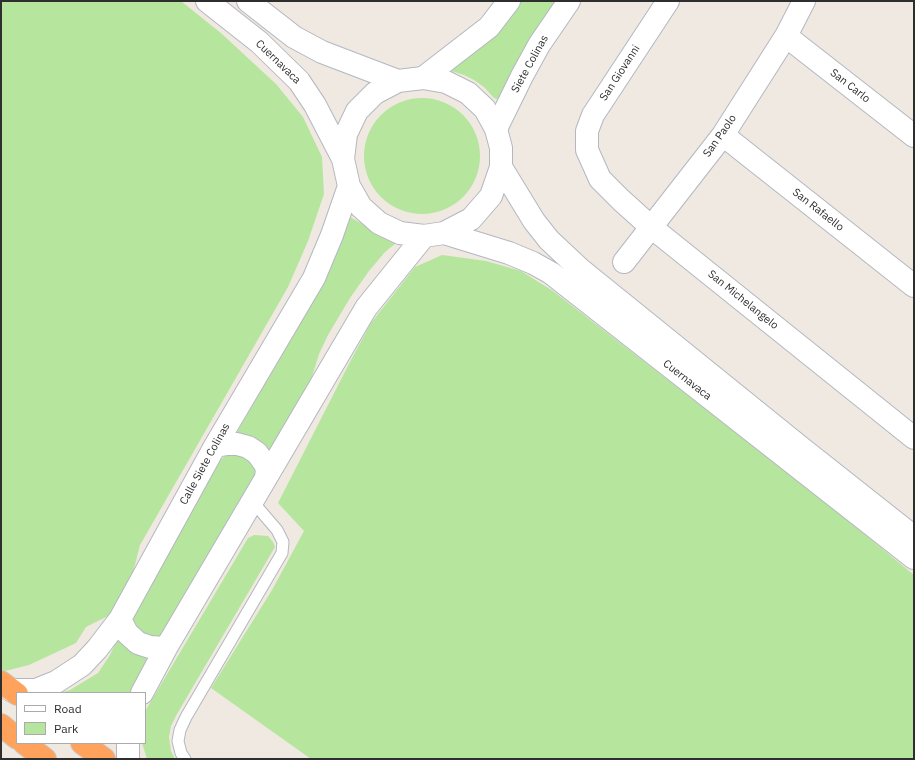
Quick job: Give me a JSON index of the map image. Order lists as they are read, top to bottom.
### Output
{
  "streets": {
    "street": [
      "Cuernavaca",
      "Siete Colinas",
      "San Giovanni",
      "San Carlo",
      "San Paolo",
      "San Rafaello",
      "San Michelangelo",
      "Calle Siete Colinas"
    ]
  },
  "crossings": [
    ["Cuernavaca", "Calle Siete Colinas"],
    ["San Giovanni", "San Michelangelo"],
    ["San Carlo", "San Paolo"],
    ["San Paolo", "San Rafaello"],
    ["San Paolo", "San Michelangelo"]
  ],
  "legend": ["Road", "Park"]
}
